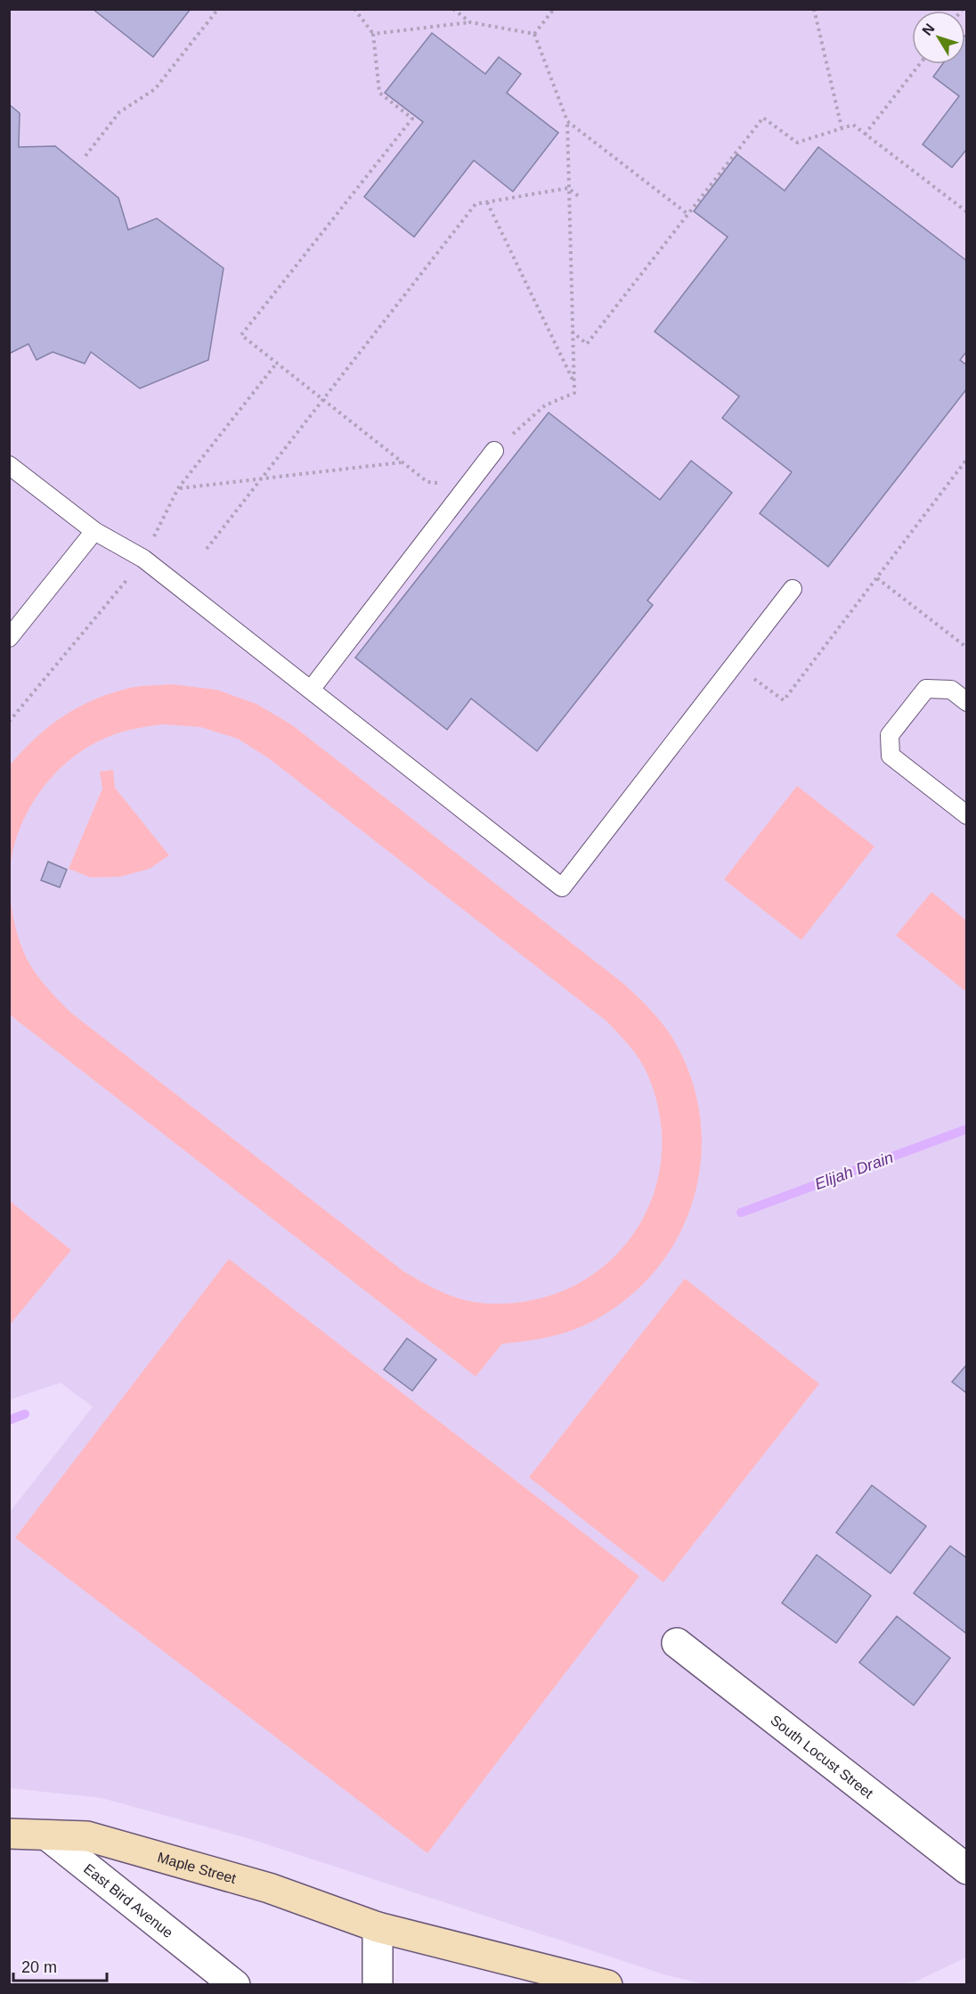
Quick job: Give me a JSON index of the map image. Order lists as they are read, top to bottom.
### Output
{
  "streets": {
    "main road": ["Maple Street"],
    "street": ["South Locust Street", "East Bird Avenue"]
  },
  "crossings": [
    ["Maple Street", "East Bird Avenue"]
  ],
  "water": ["Elijah Drain"],
  "scale_bar": "20 m",
  "north": "top left"
}
